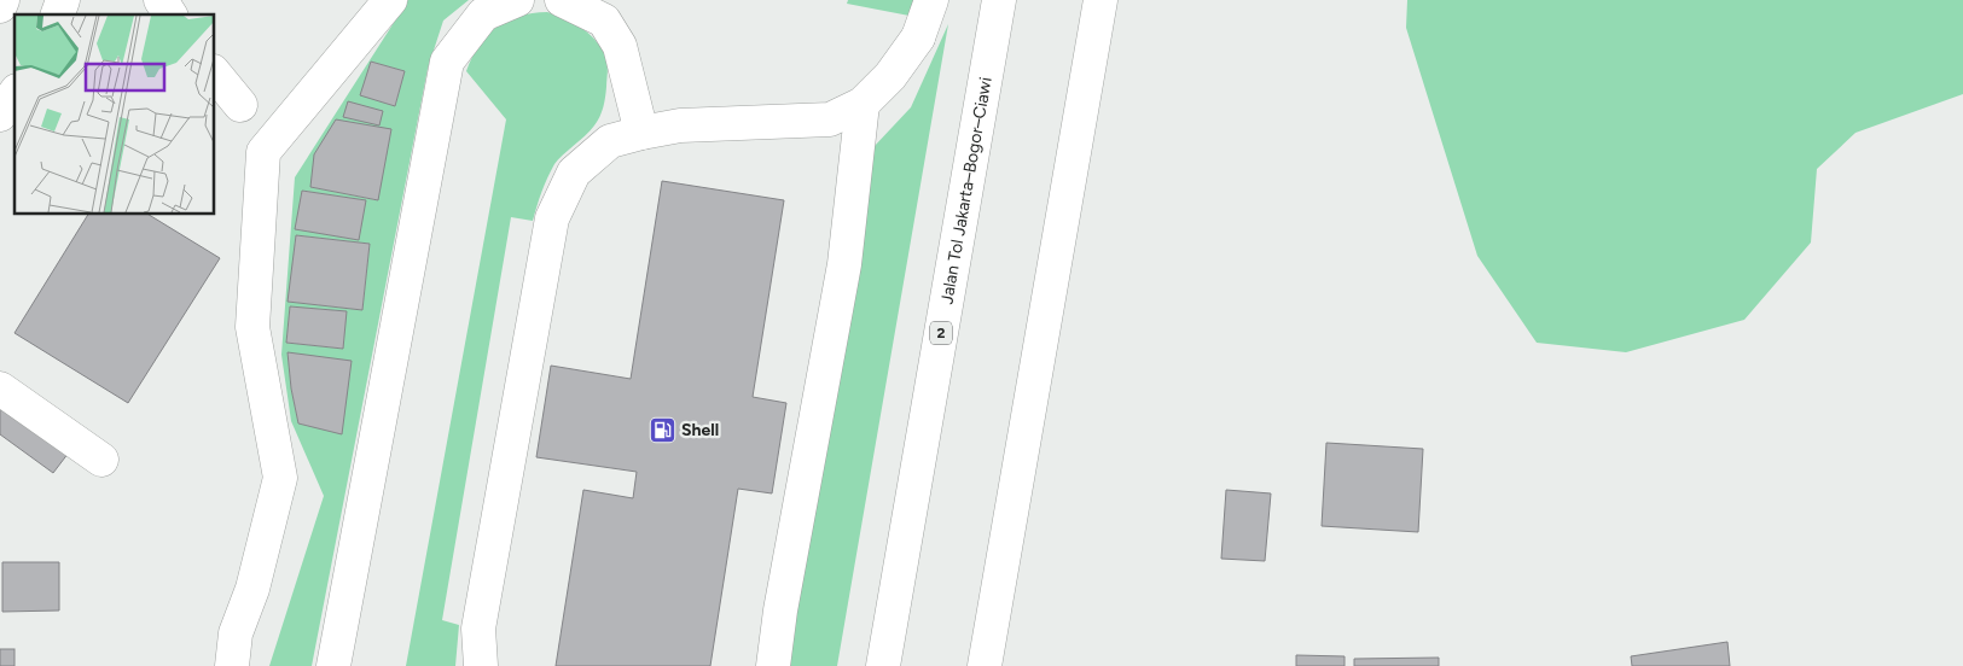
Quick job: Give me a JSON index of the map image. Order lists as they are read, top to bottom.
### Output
{
  "streets": {
    "main road": ["Jalan Tol Jakarta–Bogor–Ciawi", "2"]
  },
  "places": {
    "fuel station": ["Shell"]
  }
}
